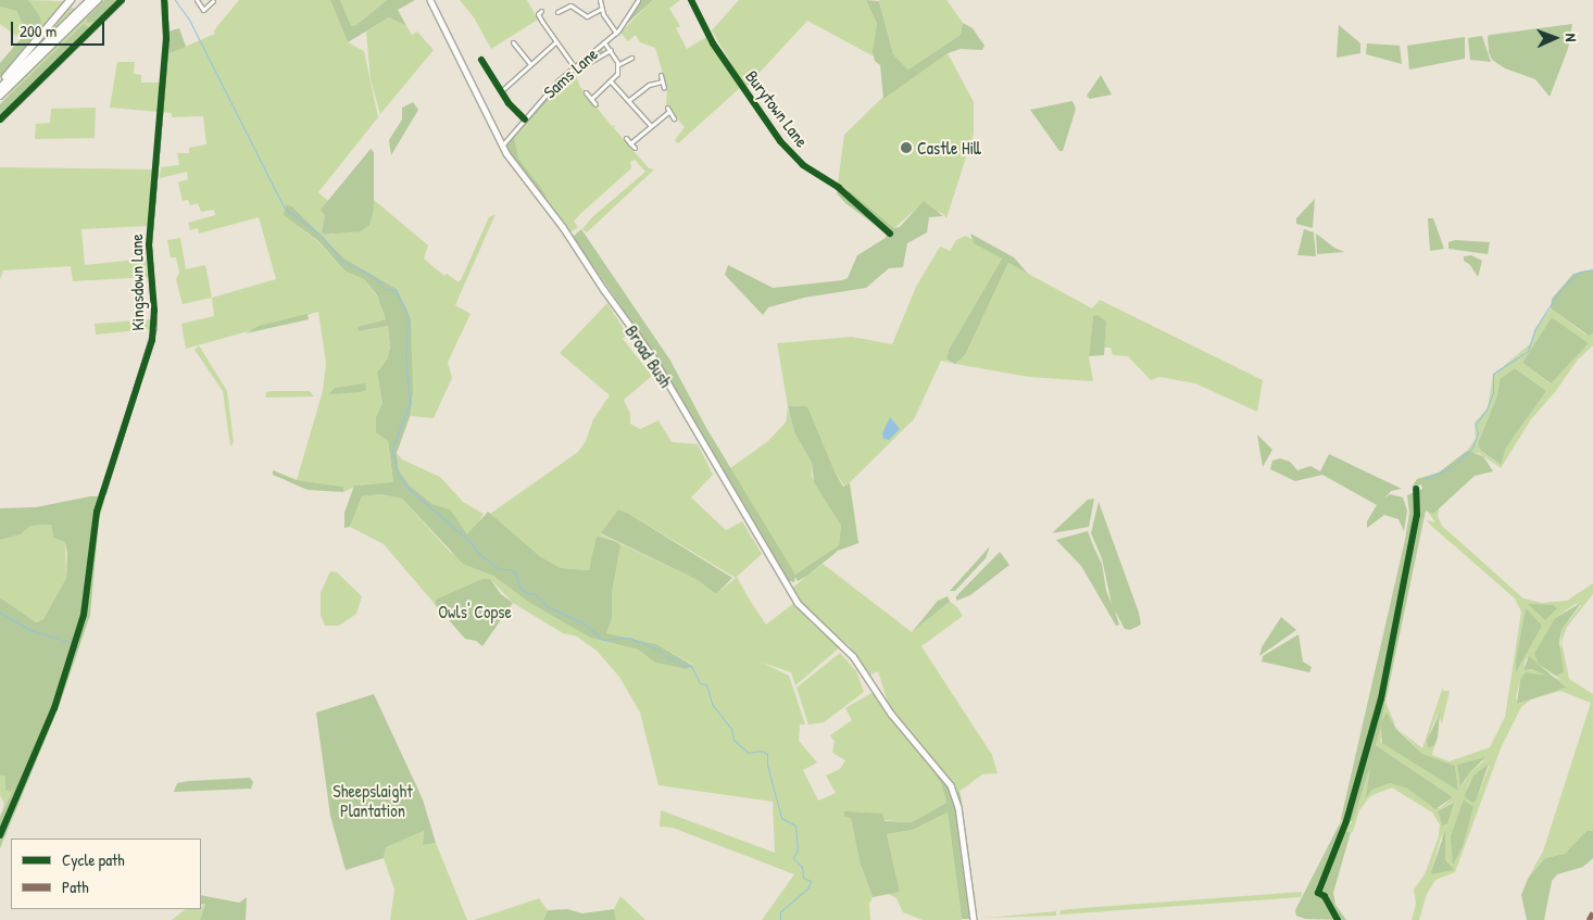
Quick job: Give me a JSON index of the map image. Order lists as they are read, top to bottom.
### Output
{
  "streets": {
    "main road": ["Broad Bush"],
    "street": ["Sams Lane", "Burytown Lane", "Kingsdown Lane"]
  },
  "crossings": [
    ["Sams Lane", "Broad Bush"]
  ],
  "parks": ["Owls' Copse", "Sheepslaight Plantation"],
  "places": ["Castle Hill"],
  "legend": ["Cycle path", "Path"],
  "scale_bar": "200 m",
  "north": "right"
}
